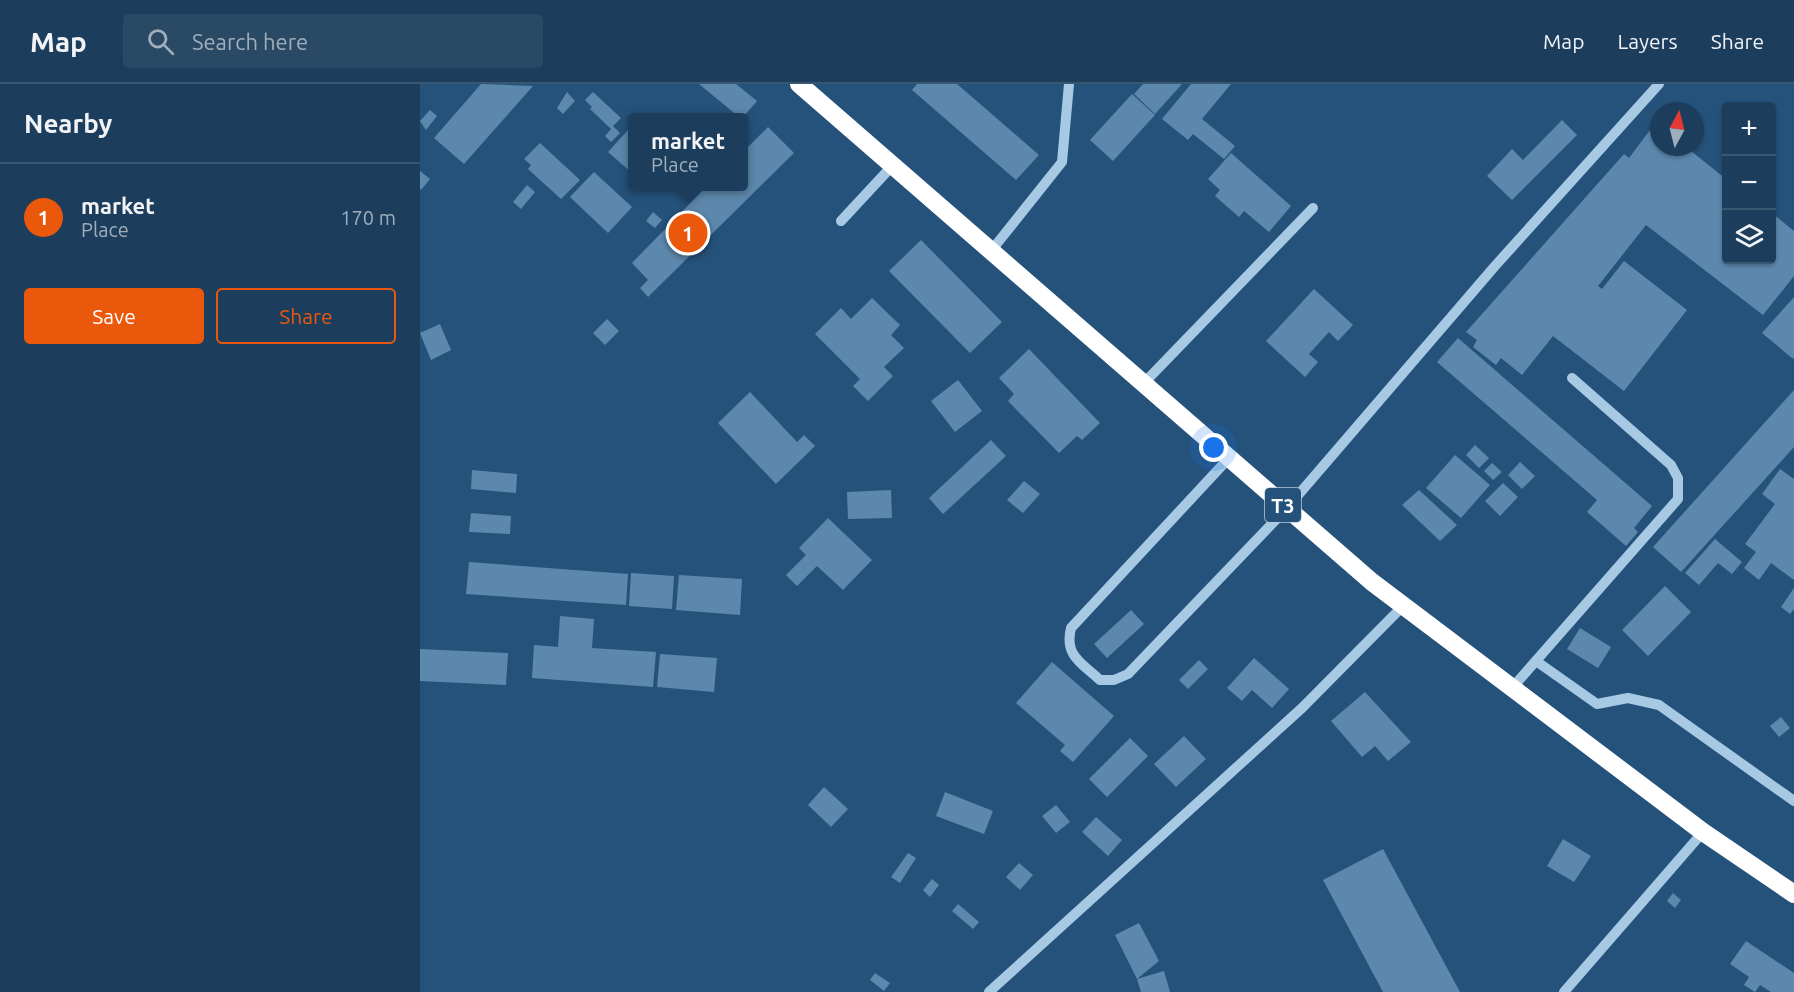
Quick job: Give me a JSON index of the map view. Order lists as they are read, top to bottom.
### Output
{
  "streets": {
    "highway": ["T3"]
  },
  "north": "top",
  "page": {
    "header": "Map",
    "search": "Search here",
    "nav": ["Map", "Layers", "Share"],
    "heading": "Nearby",
    "map_buttons": ["+", "−"],
    "popup": ["market", "Place"],
    "list": [
      {
        "mark": "1",
        "name": "market",
        "note": "Place",
        "value": "170 m"
      }
    ],
    "pins": "1",
    "buttons": ["Save", "Share"]
  }
}
